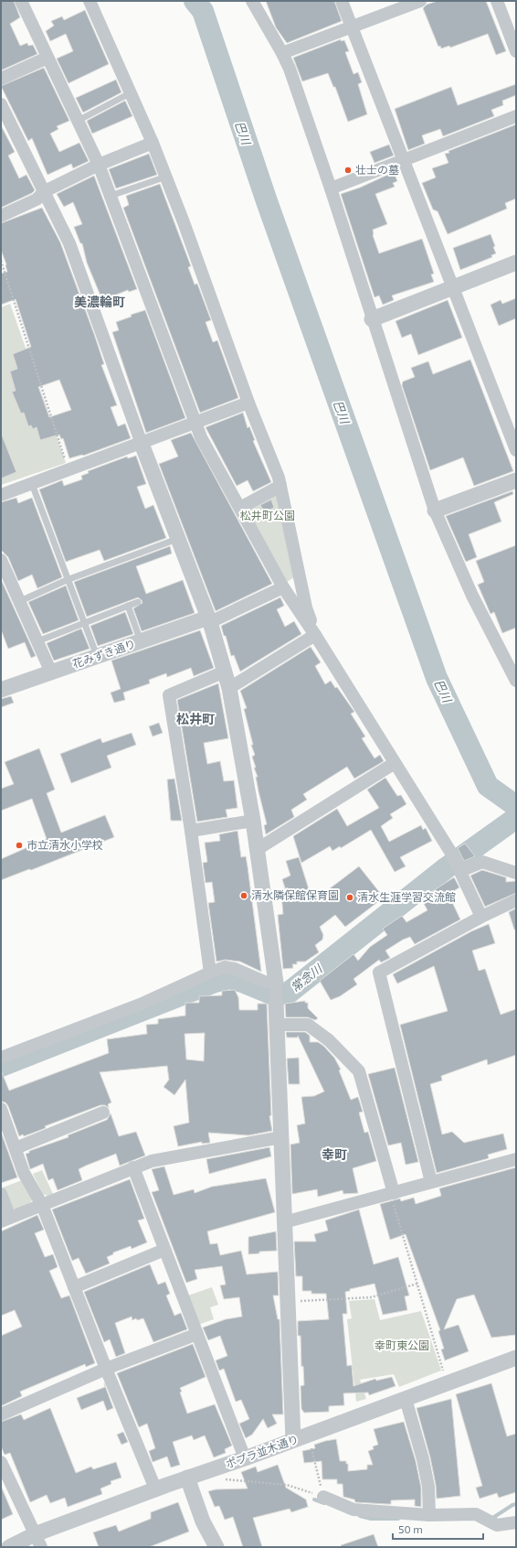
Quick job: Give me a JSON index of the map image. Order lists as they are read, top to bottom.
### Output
{
  "streets": {
    "street": ["花みずき通り", "ポプラ並木通り"]
  },
  "districts": ["美濃輪町", "松井町", "幸町"],
  "water": ["巴川", "常念川"],
  "parks": ["松井町公園", "幸町東公園"],
  "places": [
    "壮士の墓",
    "市立清水小学校",
    "清水隣保館保育園",
    "清水生涯学習交流館"
  ],
  "scale_bar": "50 m"
}
